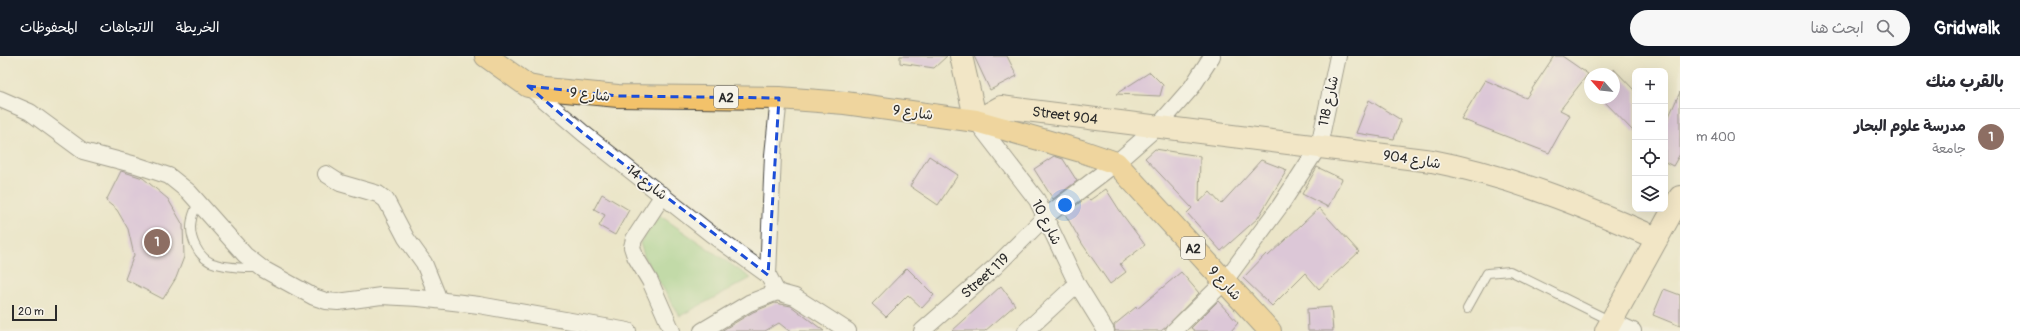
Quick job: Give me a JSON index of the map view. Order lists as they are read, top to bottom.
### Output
{
  "streets": {
    "main road": [
      "شارع 9",
      "A2",
      "Street 904",
      "شارع 904"
    ],
    "street": [
      "شارع 118",
      "شارع 14",
      "شارع 10",
      "Street 119"
    ]
  },
  "crossings": [
    ["شارع 9", "Street 904"],
    ["شارع 9", "شارع 14"],
    ["شارع 9", "شارع 10"],
    ["شارع 9", "Street 119"],
    ["شارع 118", "شارع 904"],
    ["Street 904", "شارع 904"],
    ["Street 904", "شارع 10"],
    ["Street 904", "Street 119"],
    ["شارع 904", "Street 119"],
    ["شارع 10", "Street 119"]
  ],
  "scale_bar": "20 m",
  "north": "top left",
  "page": {
    "header": "Gridwalk",
    "search": "ابحث هنا",
    "nav": ["الخريطة", "الاتجاهات", "المحفوظات"],
    "heading": "بالقرب منك",
    "map_buttons": ["+", "−"],
    "list": [
      {
        "mark": "1",
        "name": "مدرسة علوم البحار",
        "note": "جامعة",
        "value": "400 m"
      }
    ],
    "pins": "1",
    "scale": "20 m"
  }
}
